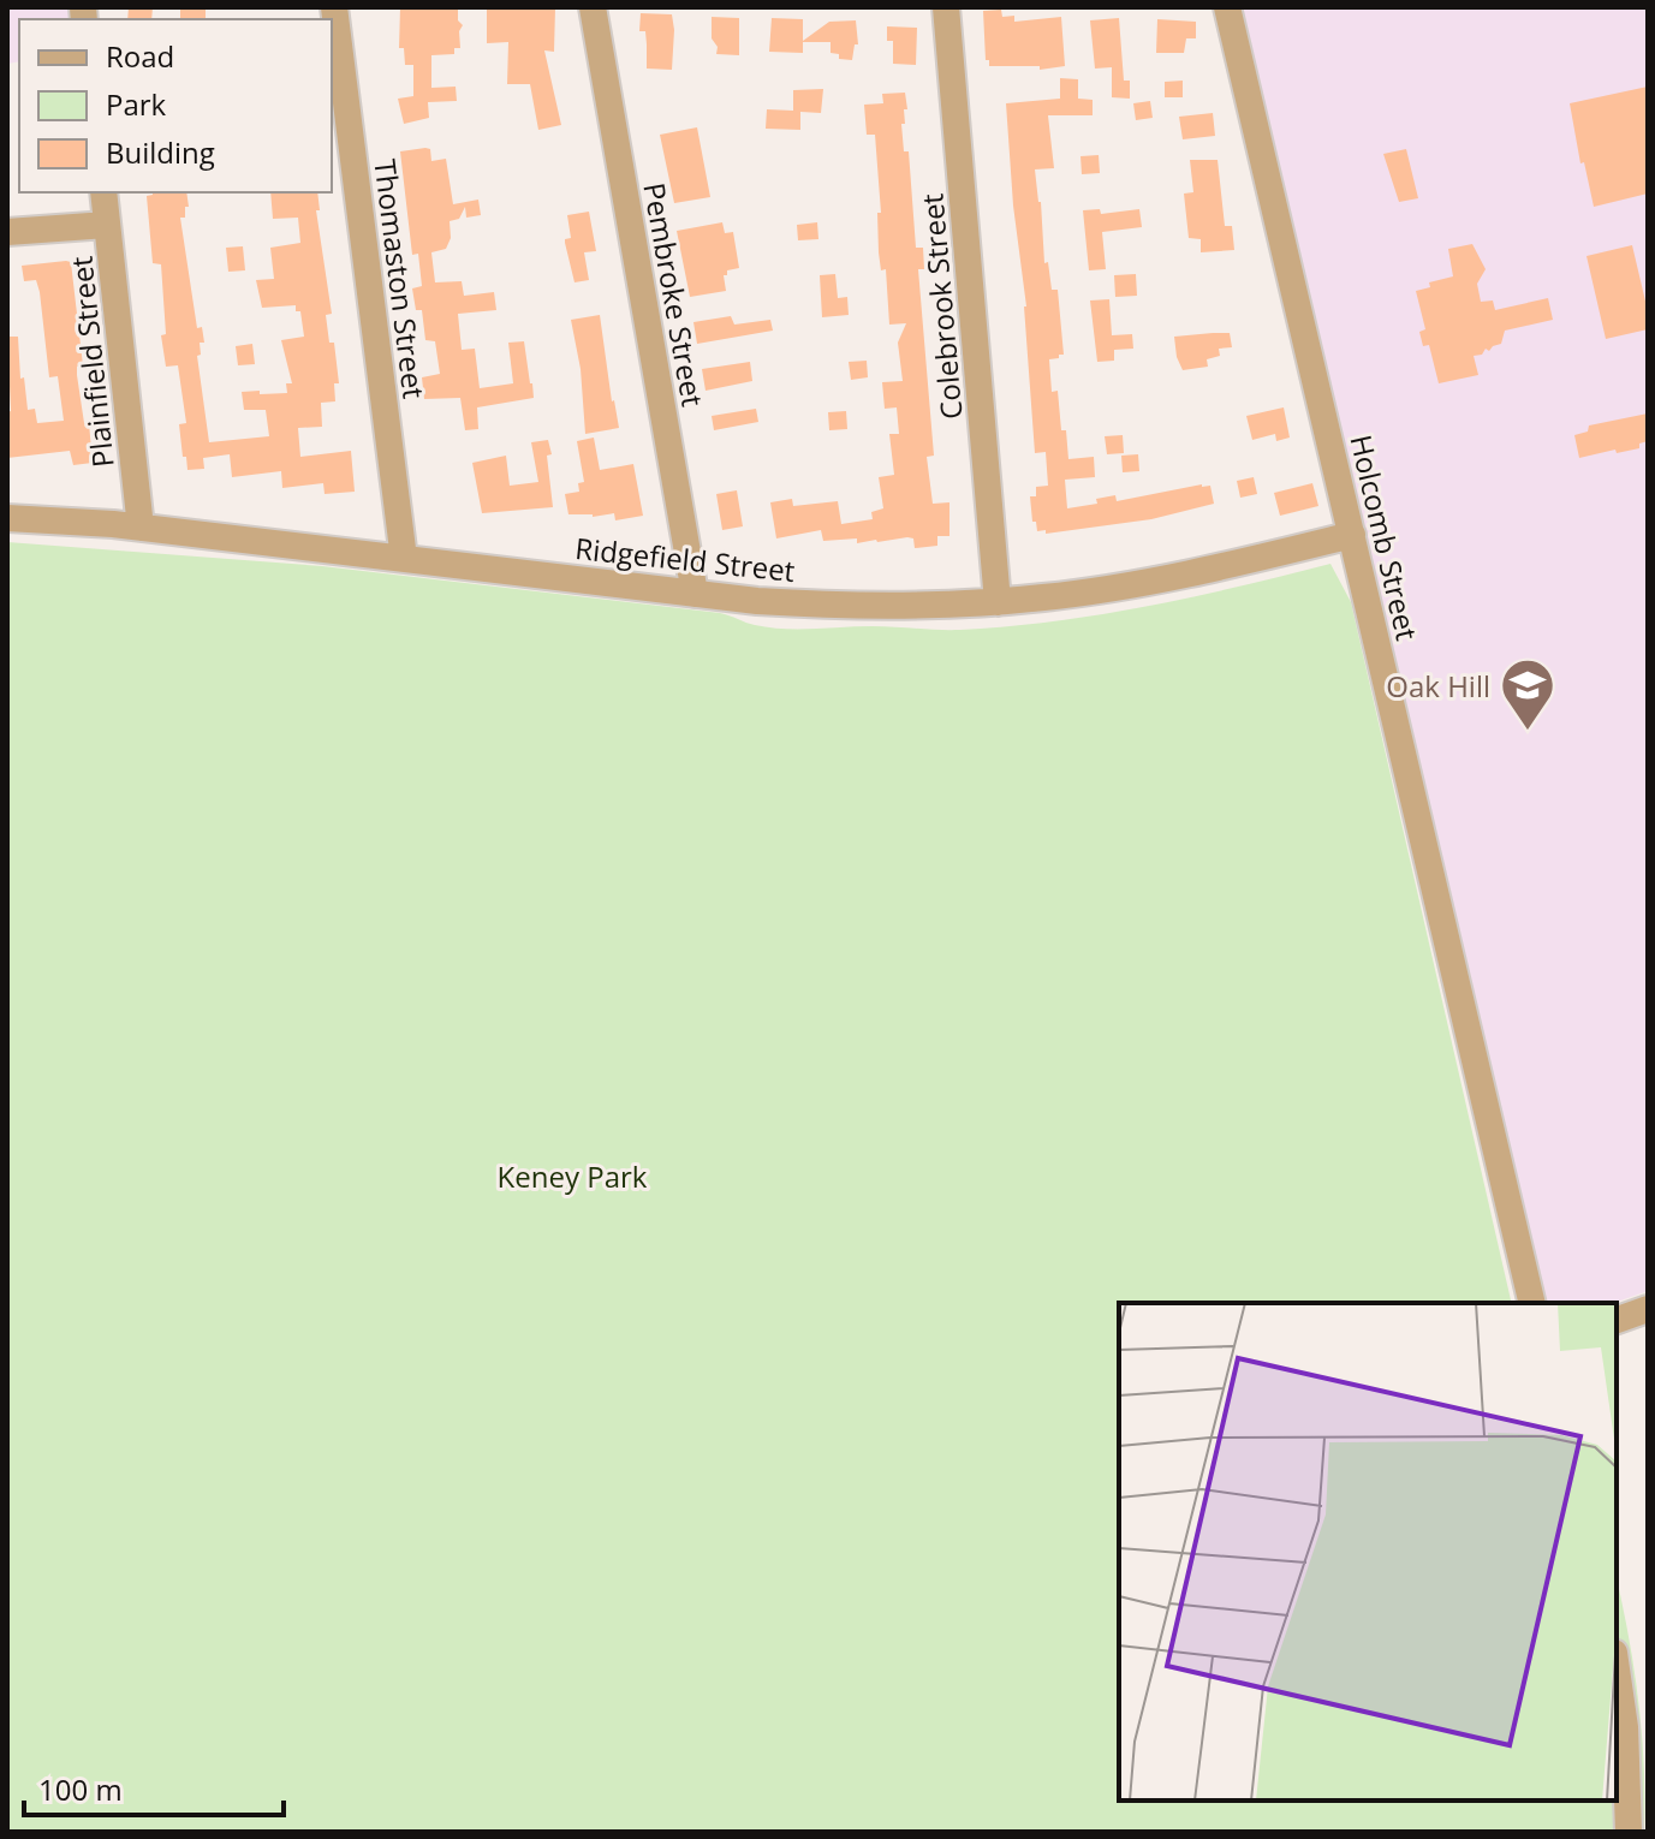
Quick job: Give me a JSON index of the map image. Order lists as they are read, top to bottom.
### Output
{
  "streets": {
    "street": [
      "Thomaston Street",
      "Pembroke Street",
      "Colebrook Street",
      "Plainfield Street",
      "Holcomb Street",
      "Ridgefield Street"
    ]
  },
  "crossings": [
    ["Thomaston Street", "Ridgefield Street"],
    ["Pembroke Street", "Ridgefield Street"],
    ["Colebrook Street", "Ridgefield Street"],
    ["Plainfield Street", "Ridgefield Street"],
    ["Holcomb Street", "Ridgefield Street"]
  ],
  "parks": ["Keney Park"],
  "places": {
    "school or university": ["Oak Hill"]
  },
  "legend": ["Road", "Park", "Building"],
  "scale_bar": "100 m"
}
